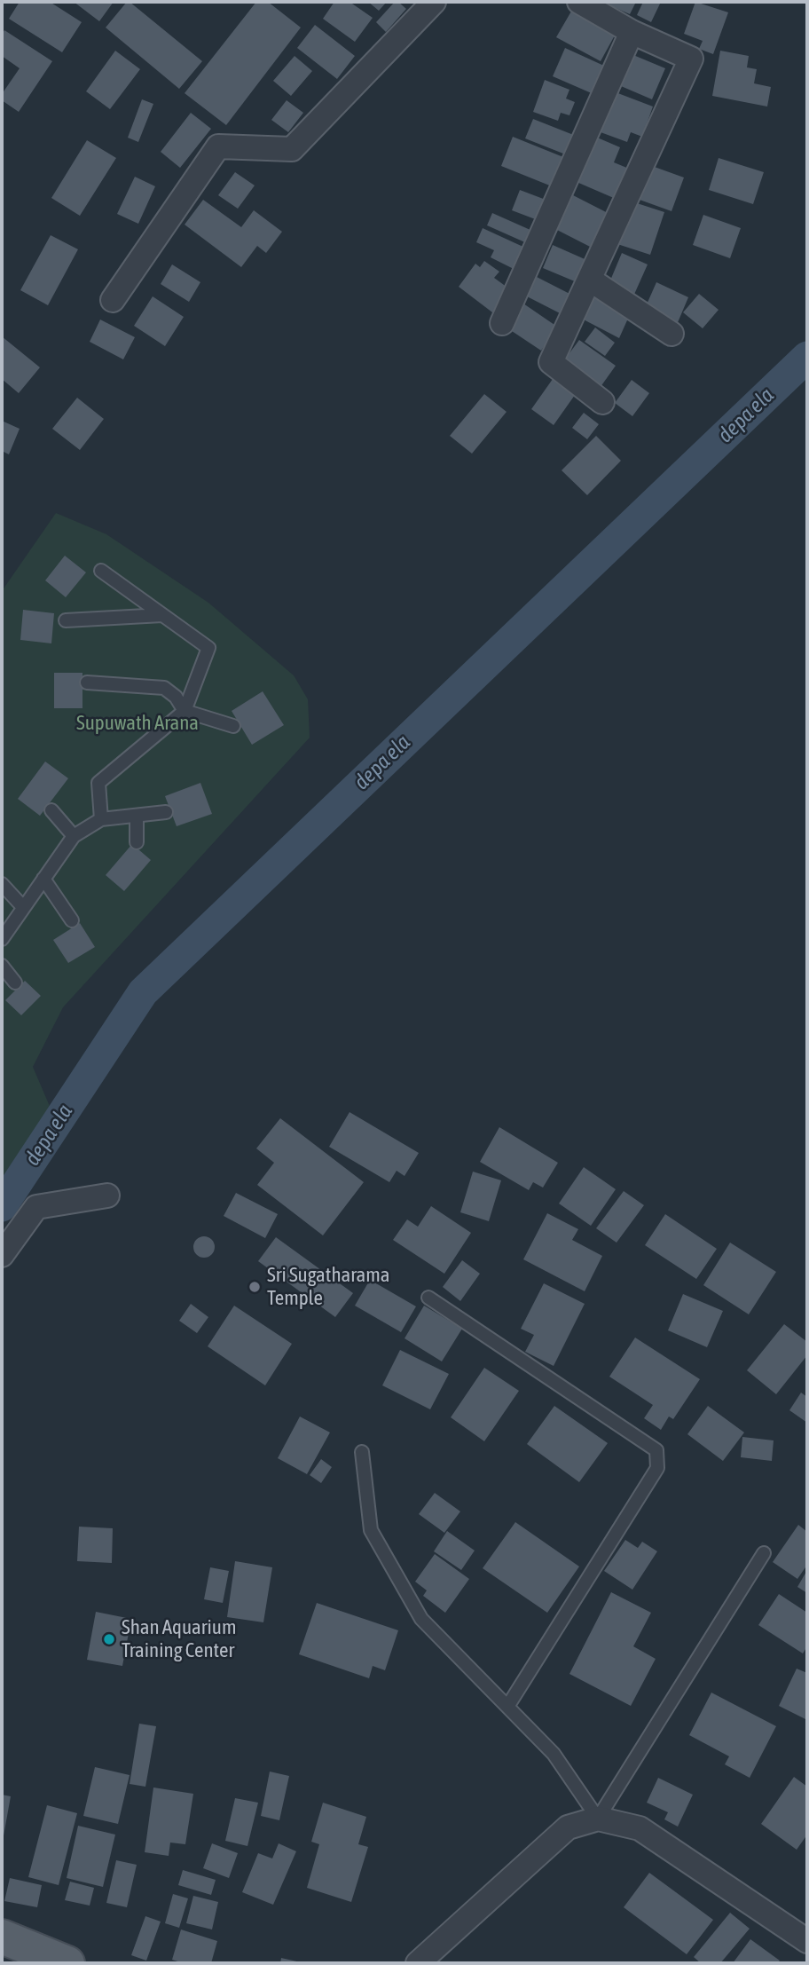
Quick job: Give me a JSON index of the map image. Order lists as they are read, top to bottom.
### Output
{
  "water": ["depa ela"],
  "parks": ["Supuwath Arana"],
  "places": ["Sri Sugatharama Temple", "Shan Aquarium Training Center"]
}
